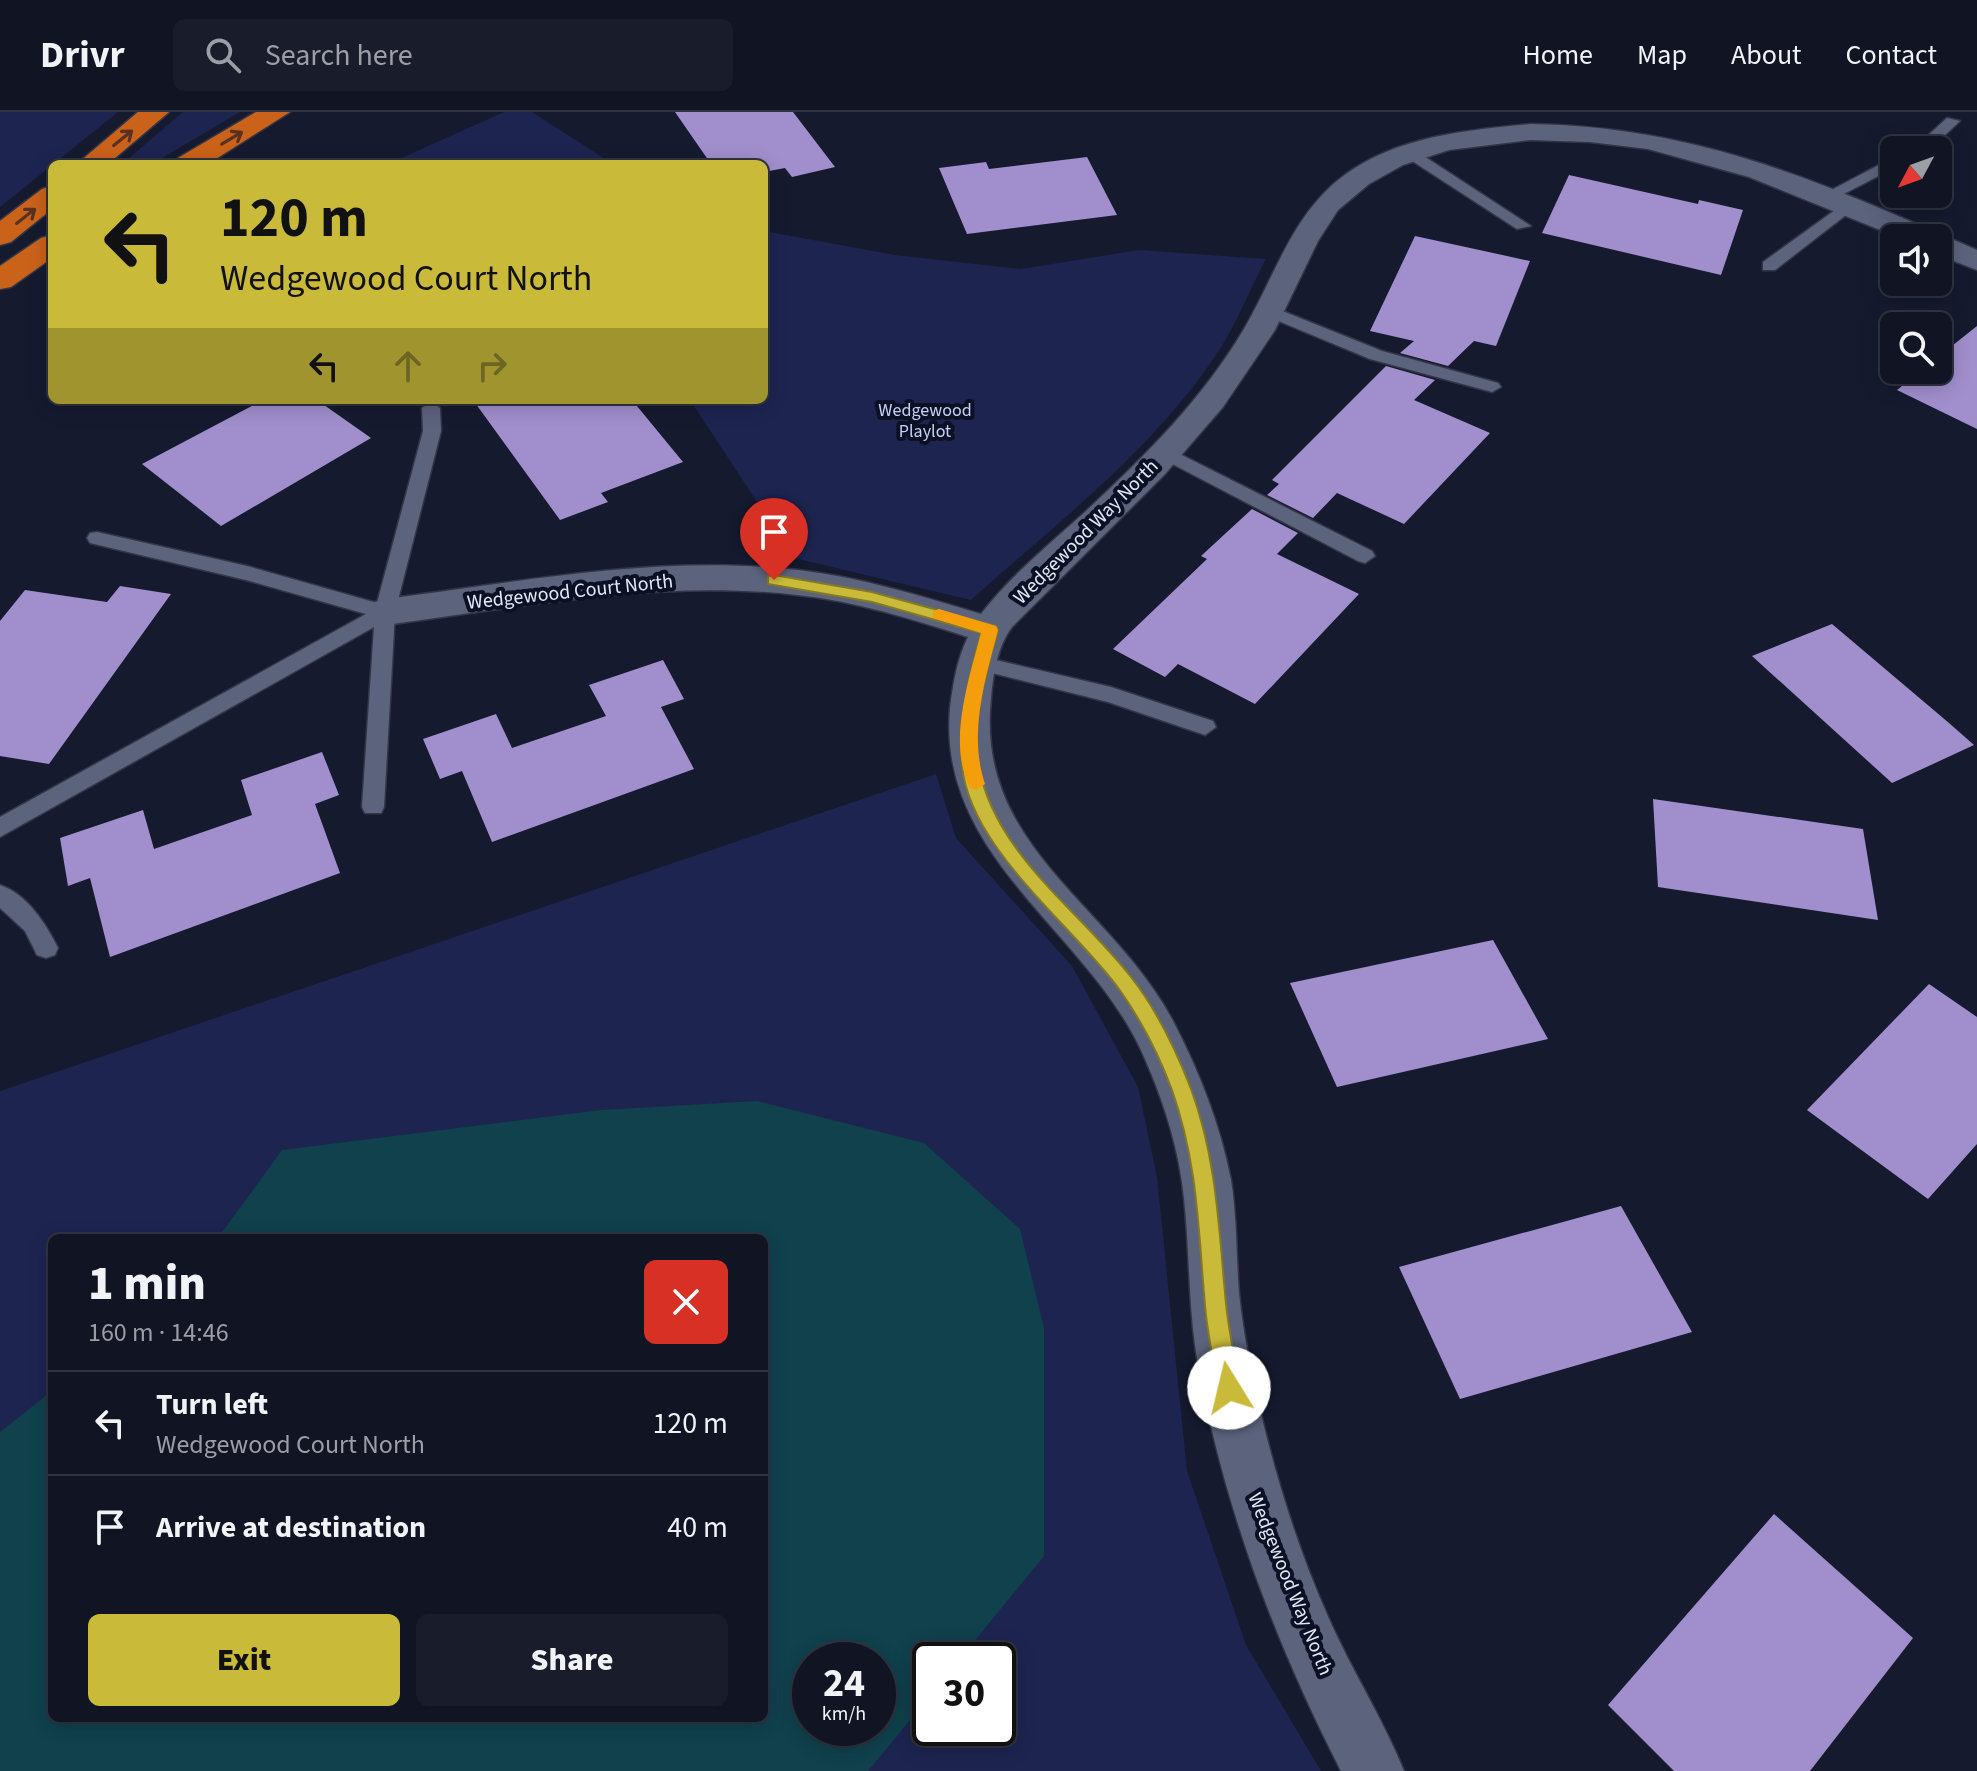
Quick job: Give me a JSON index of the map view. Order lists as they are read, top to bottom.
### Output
{
  "streets": {
    "street": ["Wedgewood Way North", "Wedgewood Court North"]
  },
  "crossings": [
    ["Wedgewood Way North", "Wedgewood Court North"]
  ],
  "parks": ["Wedgewood Playlot"],
  "north": "bottom left",
  "page": {
    "header": "Drivr",
    "search": "Search here",
    "nav": [
      "Home",
      "Map",
      "About",
      "Contact"
    ],
    "turn": ["120 m", "Wedgewood Court North"],
    "heading": ["1 min", "160 m · 14:46"],
    "list": [
      {
        "name": "Turn left",
        "note": "Wedgewood Court North",
        "value": "120 m"
      },
      {
        "name": "Arrive at destination",
        "value": "40 m"
      }
    ],
    "buttons": ["Exit", "Share"],
    "speed": "24 km/h",
    "limit": "30"
  }
}
